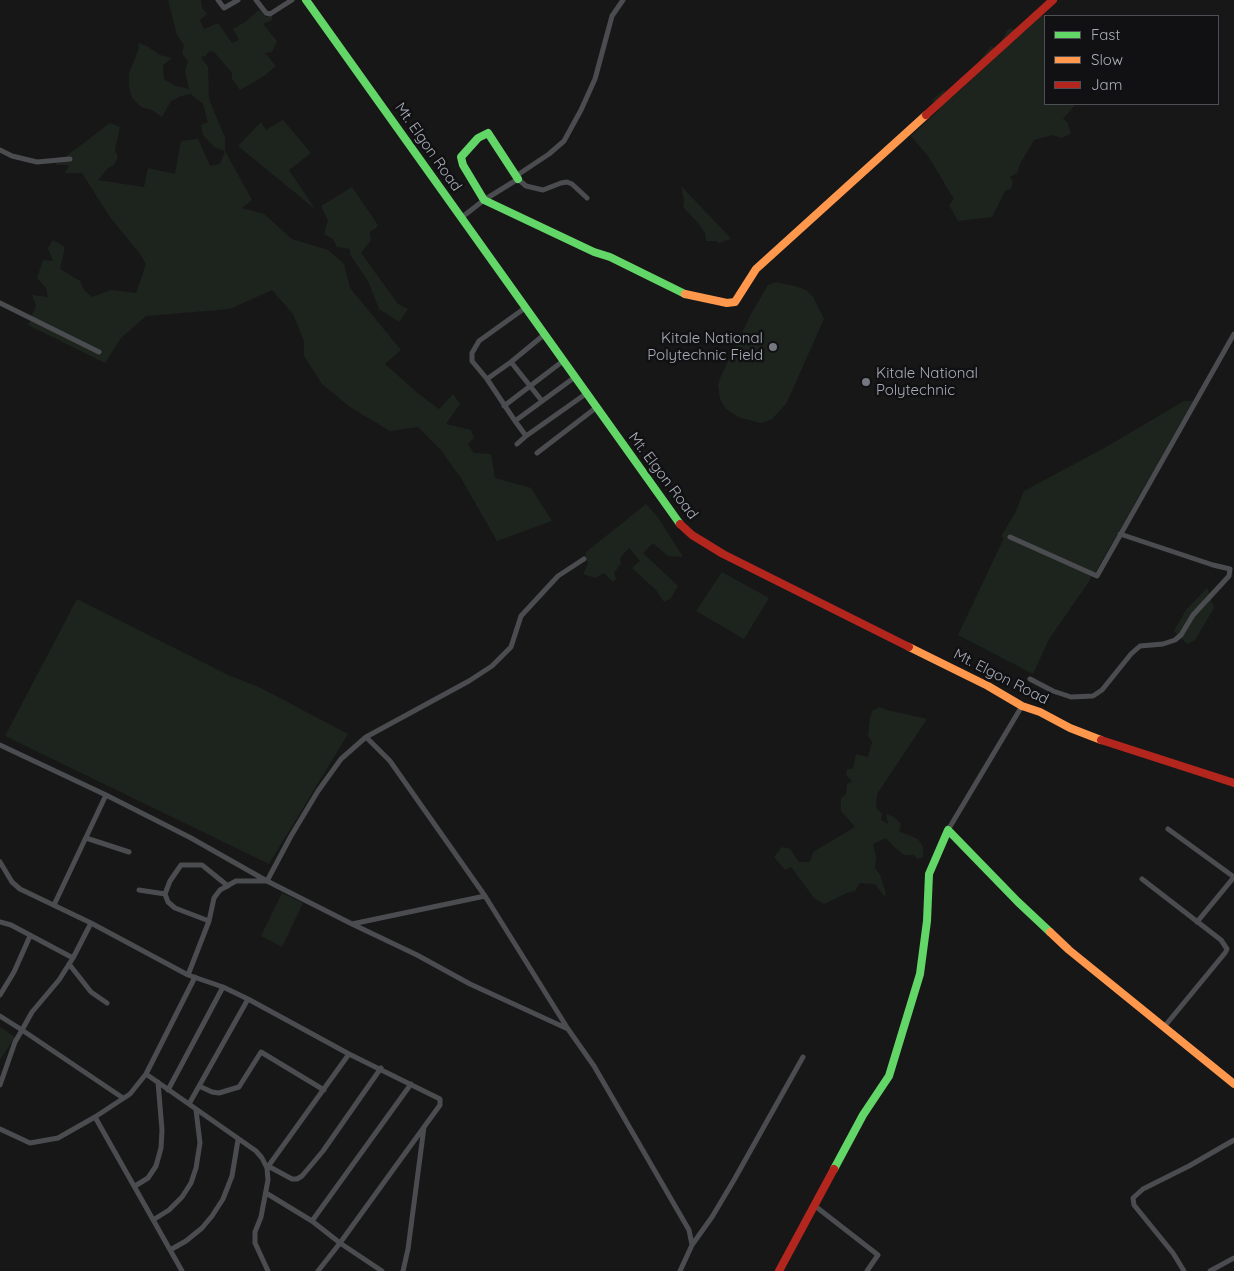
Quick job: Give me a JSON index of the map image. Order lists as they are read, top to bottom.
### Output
{
  "streets": {
    "street": ["Mt. Elgon Road"]
  },
  "places": ["Kitale National Polytechnic Field", "Kitale National Polytechnic"],
  "legend": ["Fast", "Slow", "Jam"]
}
